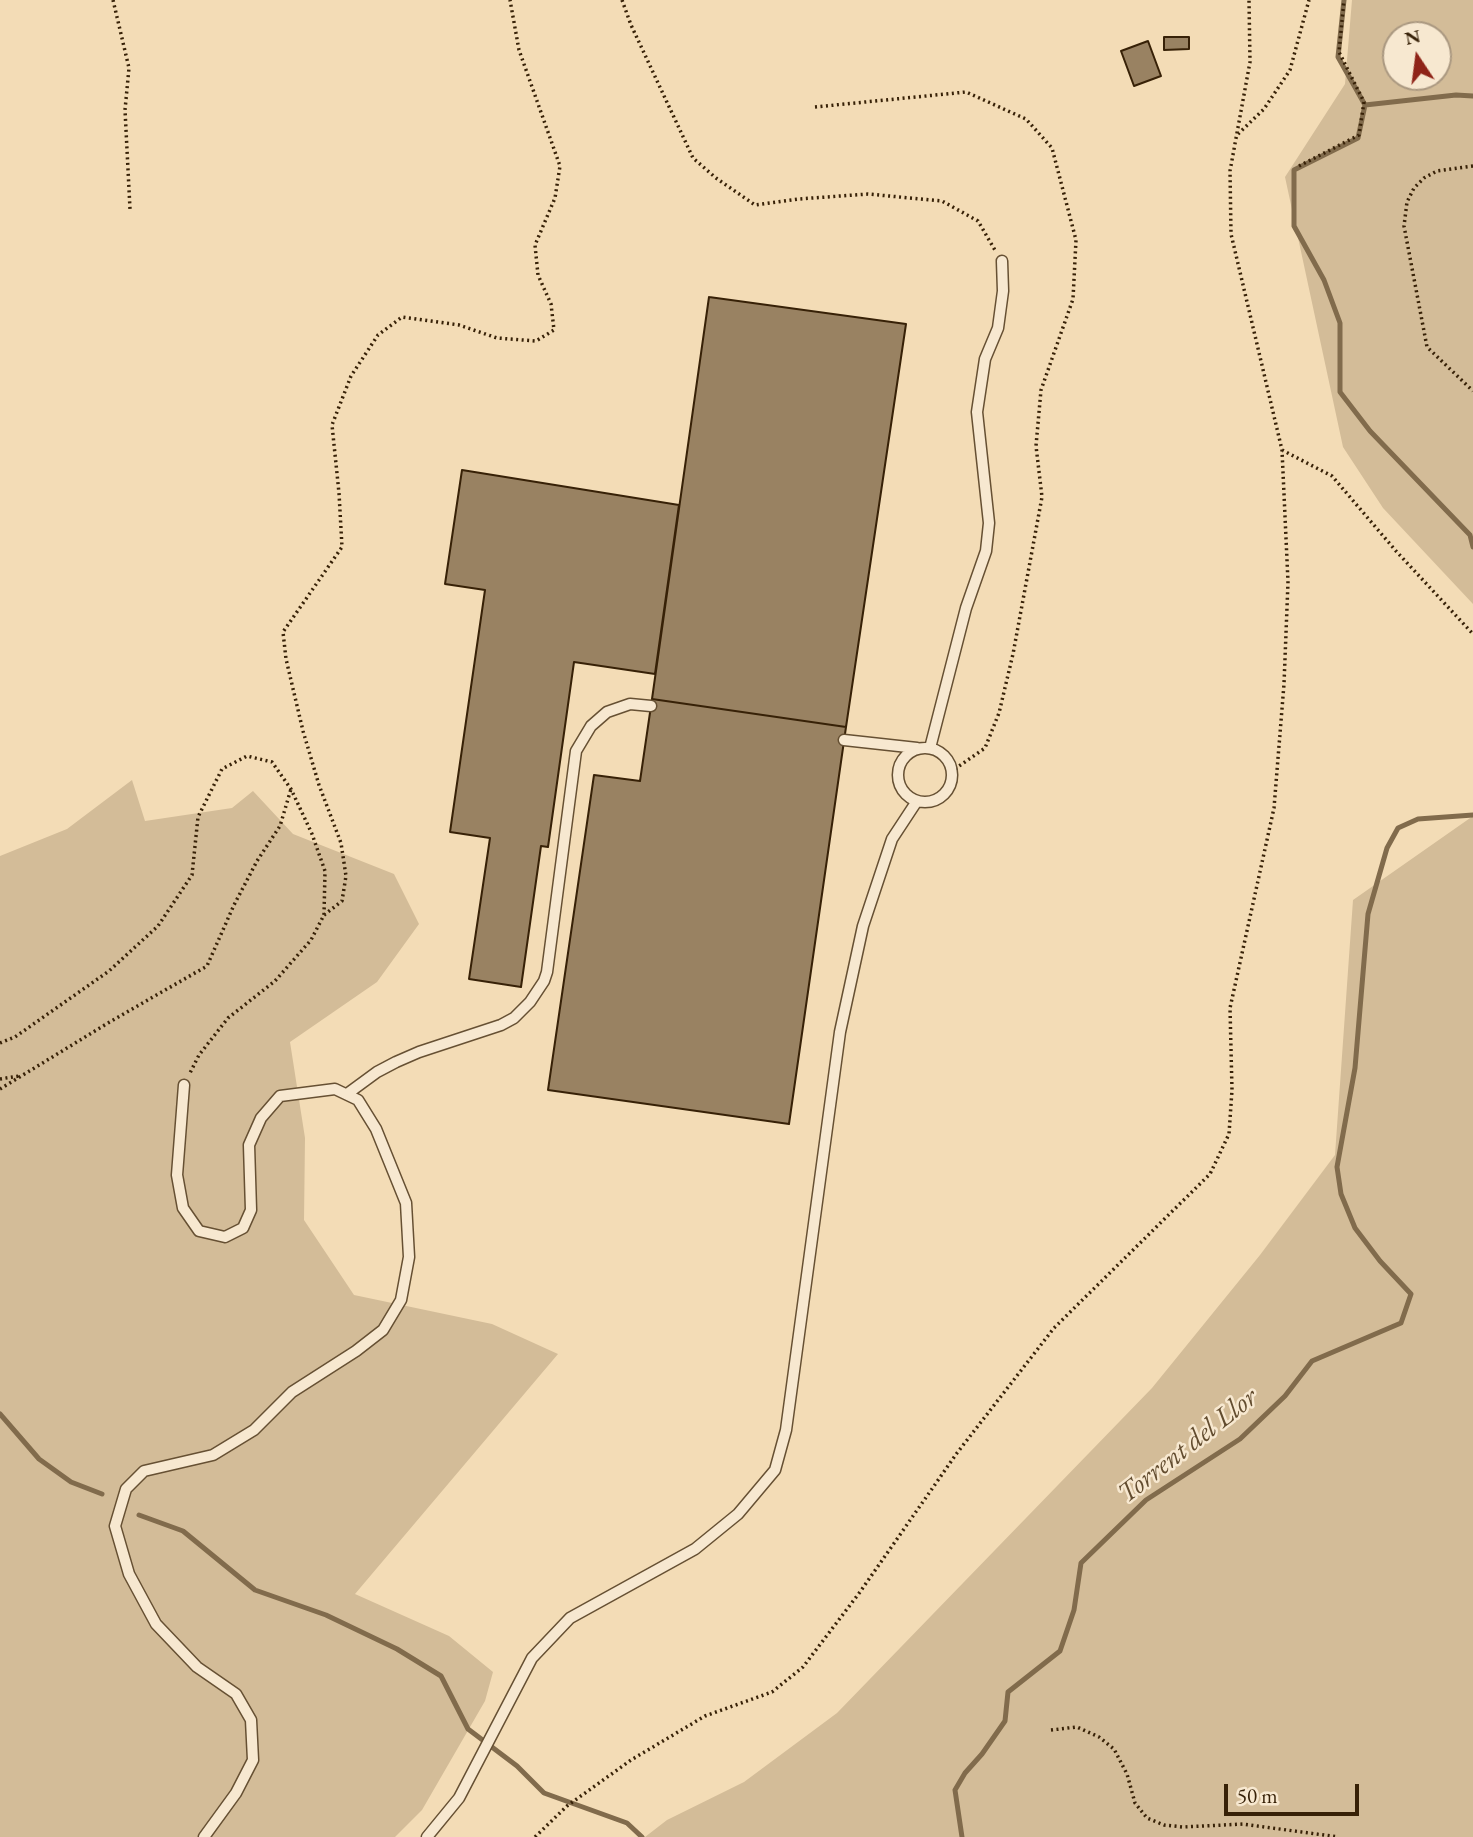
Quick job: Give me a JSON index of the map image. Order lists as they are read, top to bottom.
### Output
{
  "water": ["Torrent del Llor"],
  "scale_bar": "50 m",
  "north": "top"
}
